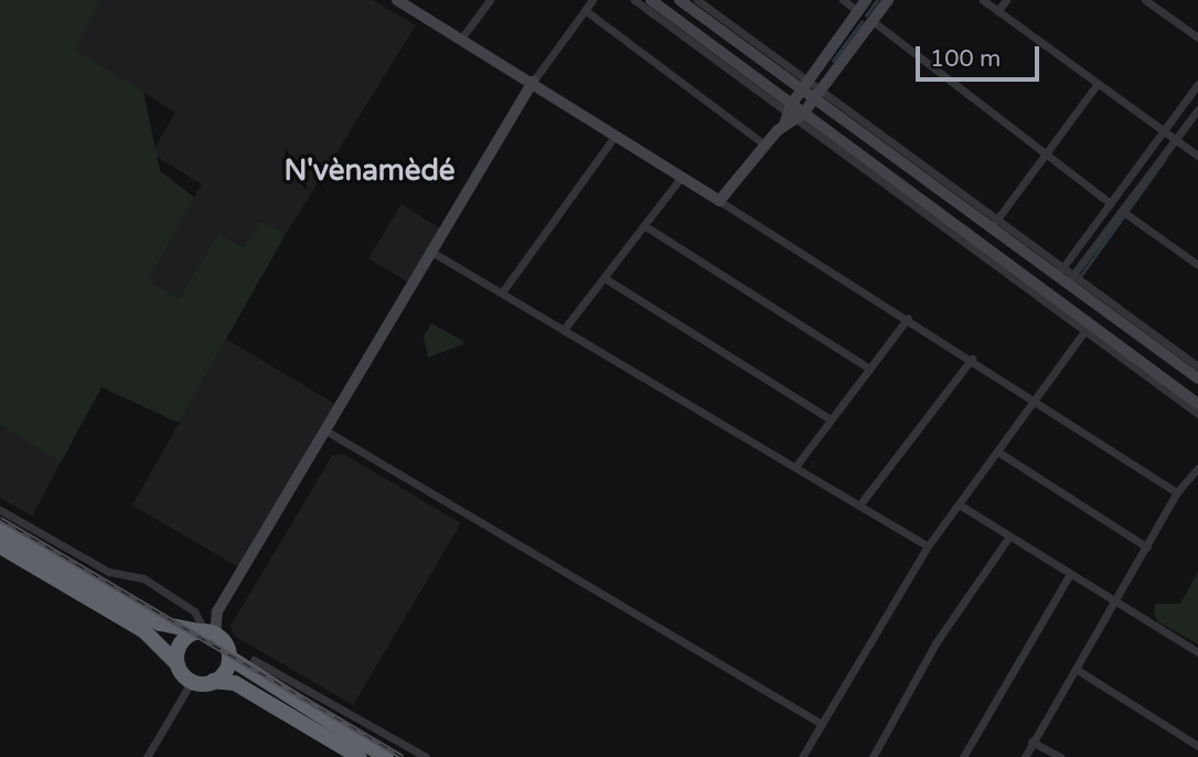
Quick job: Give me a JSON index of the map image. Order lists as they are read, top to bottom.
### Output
{
  "districts": ["N'vènamèdé"],
  "scale_bar": "100 m"
}
